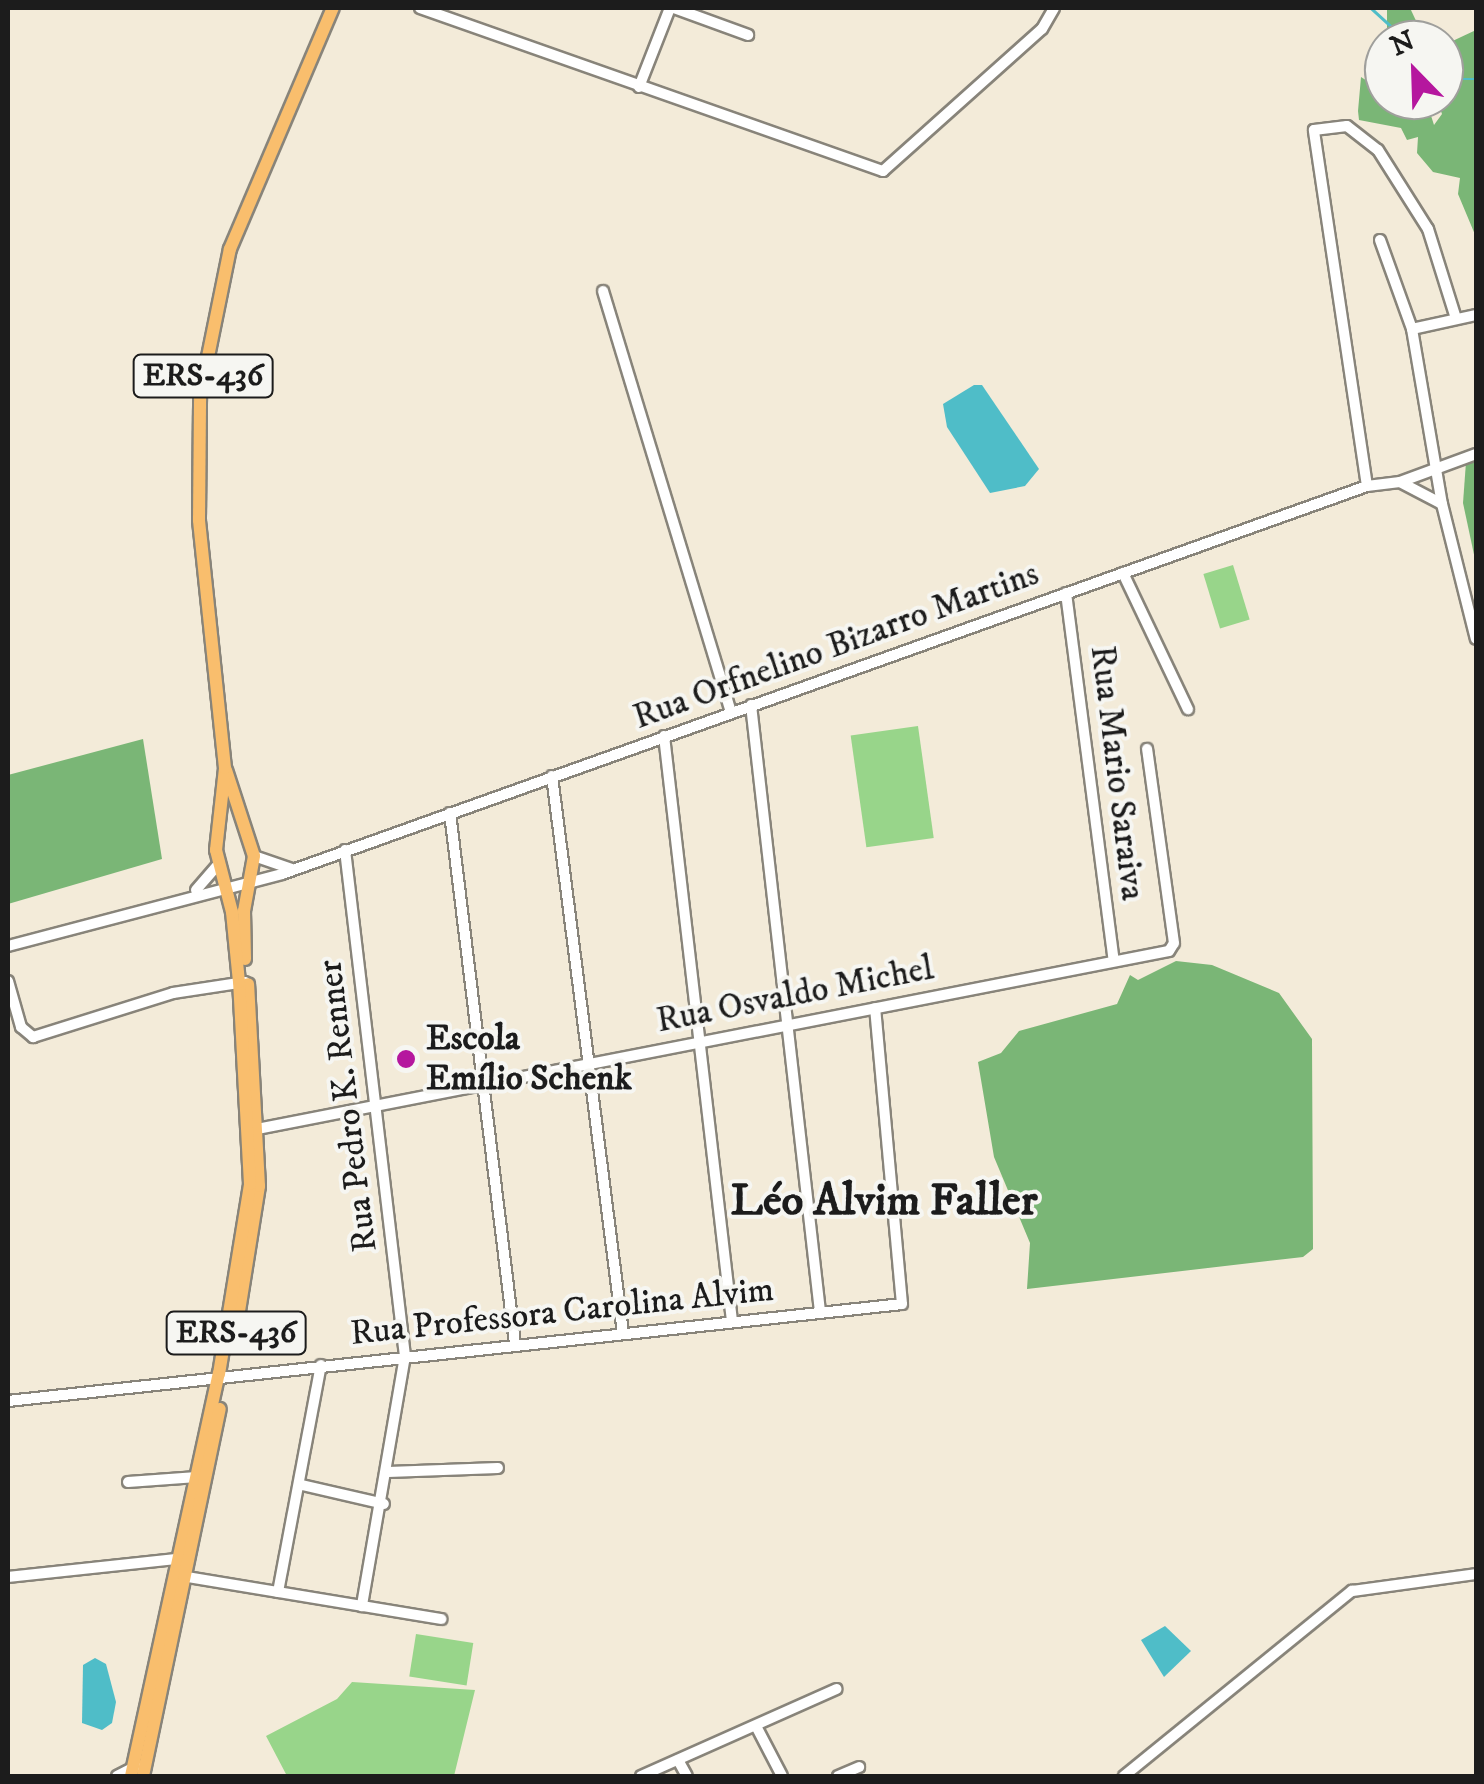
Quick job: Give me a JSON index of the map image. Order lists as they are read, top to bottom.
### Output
{
  "streets": {
    "main road": ["ERS-436"],
    "street": [
      "Rua Orfnelino Bizarro Martins",
      "Rua Mario Saraiva",
      "Rua Osvaldo Michel",
      "Rua Pedro K. Renner",
      "Rua Professora Carolina Alvim"
    ]
  },
  "crossings": [
    ["ERS-436", "Rua Orfnelino Bizarro Martins"],
    ["ERS-436", "Rua Osvaldo Michel"],
    ["ERS-436", "Rua Professora Carolina Alvim"],
    ["Rua Orfnelino Bizarro Martins", "Rua Mario Saraiva"],
    ["Rua Orfnelino Bizarro Martins", "Rua Pedro K. Renner"],
    ["Rua Mario Saraiva", "Rua Osvaldo Michel"],
    ["Rua Osvaldo Michel", "Rua Pedro K. Renner"],
    ["Rua Osvaldo Michel", "Rua Professora Carolina Alvim"],
    ["Rua Pedro K. Renner", "Rua Professora Carolina Alvim"]
  ],
  "districts": ["Léo Alvim Faller"],
  "places": ["Escola Emílio Schenk"],
  "north": "top left"
}
